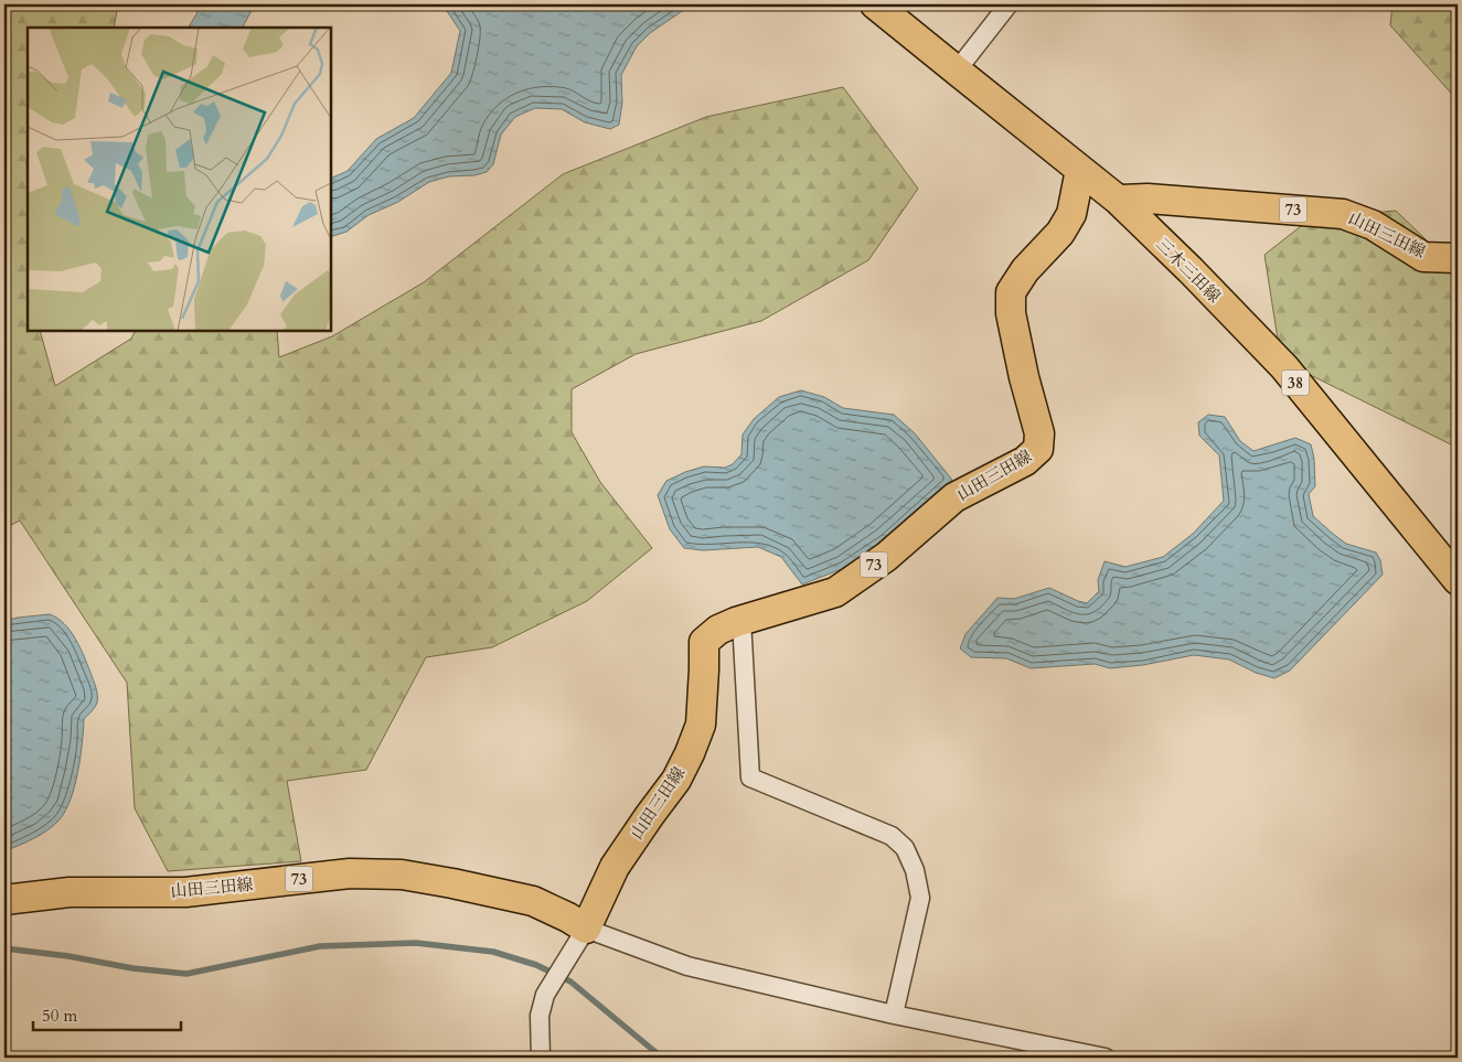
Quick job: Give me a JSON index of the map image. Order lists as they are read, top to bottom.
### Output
{
  "streets": {
    "main road": [
      "73",
      "山田三田線",
      "三木三田線",
      "38"
    ]
  },
  "crossings": [
    ["山田三田線", "三木三田線"]
  ],
  "scale_bar": "50 m"
}
